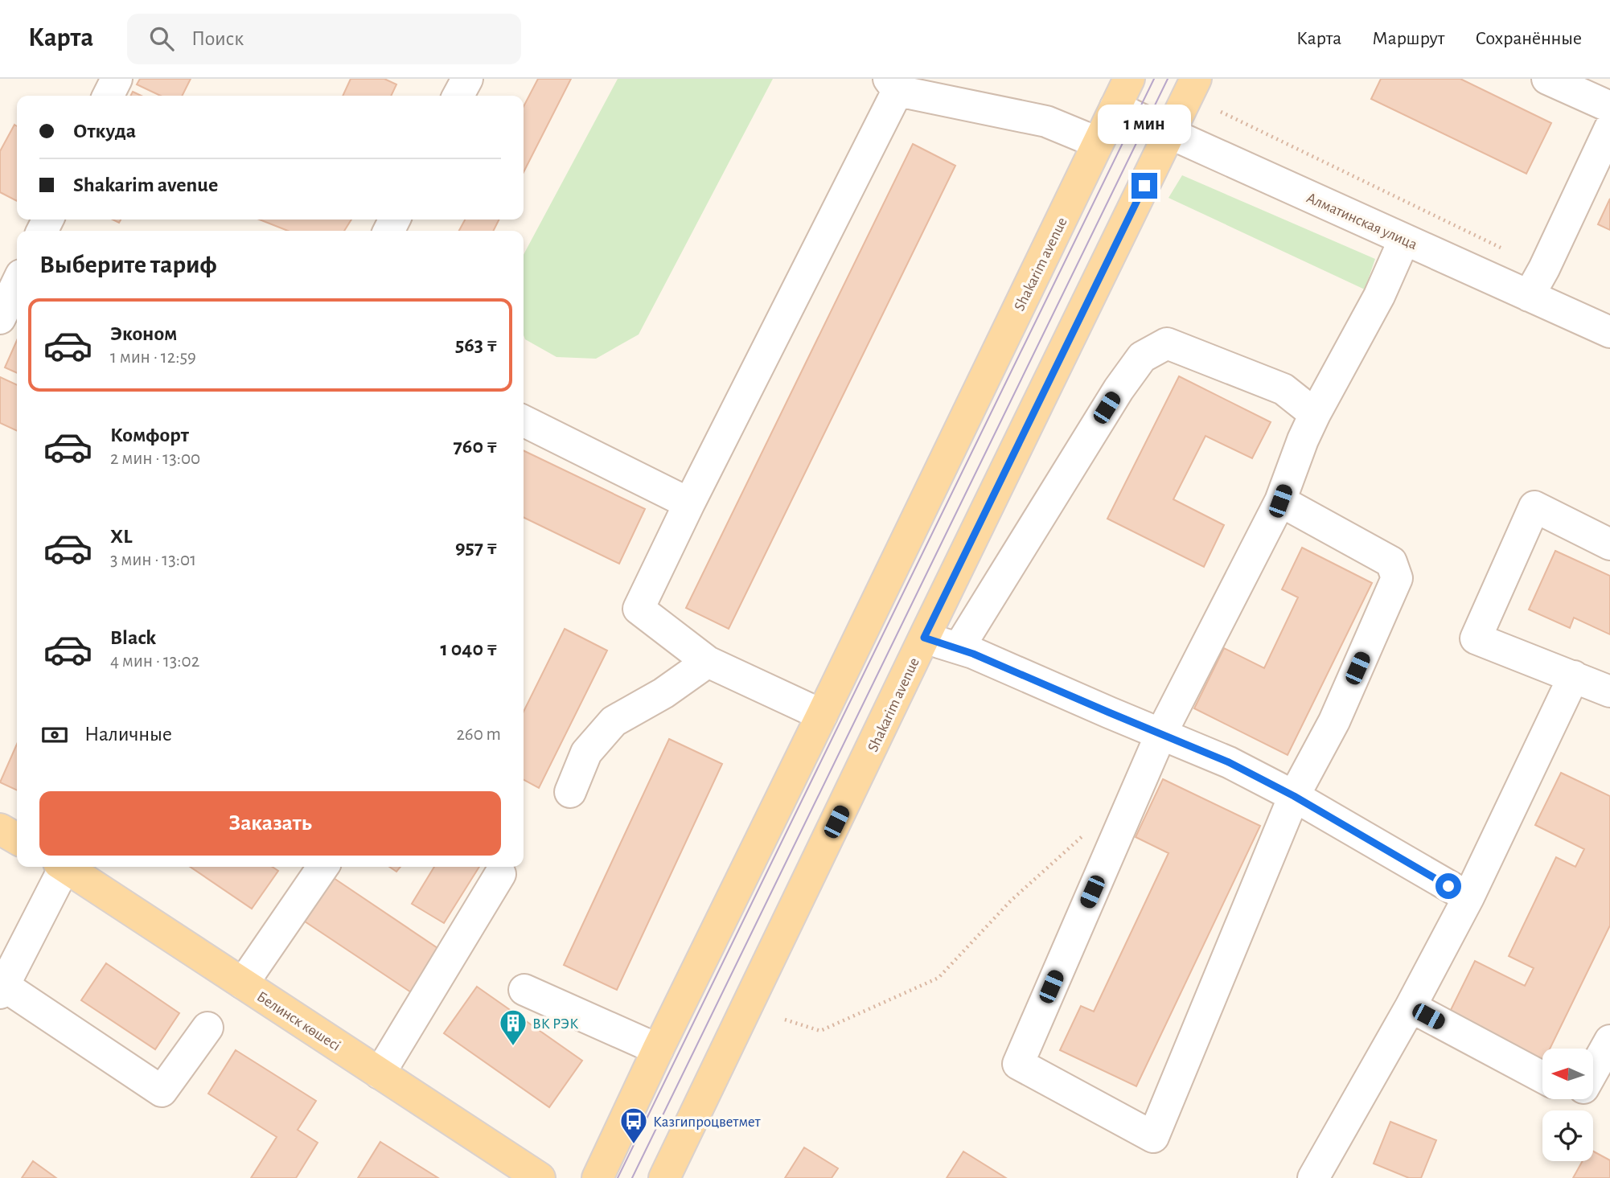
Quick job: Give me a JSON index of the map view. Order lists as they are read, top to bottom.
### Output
{
  "streets": {
    "main road": ["Shakarim avenue", "Белинск көшесі"],
    "street": ["Алматинская улица"]
  },
  "crossings": [
    ["Алматинская улица", "Shakarim avenue"]
  ],
  "places": {
    "building": ["ВК РЭК"],
    "bus stop": ["Казгипроцветмет"]
  },
  "north": "left",
  "page": {
    "header": "Карта",
    "search": "Поиск",
    "nav": ["Карта", "Маршрут", "Сохранённые"],
    "banner": ["Откуда", "Shakarim avenue"],
    "bubble": "1 мин",
    "heading": "Выберите тариф",
    "list": [
      {
        "name": "Эконом",
        "note": "1 мин · 12:59",
        "value": "563 ₸"
      },
      {
        "name": "Комфорт",
        "note": "2 мин · 13:00",
        "value": "760 ₸"
      },
      {
        "name": "XL",
        "note": "3 мин · 13:01",
        "value": "957 ₸"
      },
      {
        "name": "Black",
        "note": "4 мин · 13:02",
        "value": "1 040 ₸"
      }
    ],
    "pay": ["Наличные", "260 m"],
    "buttons": "Заказать"
  }
}
